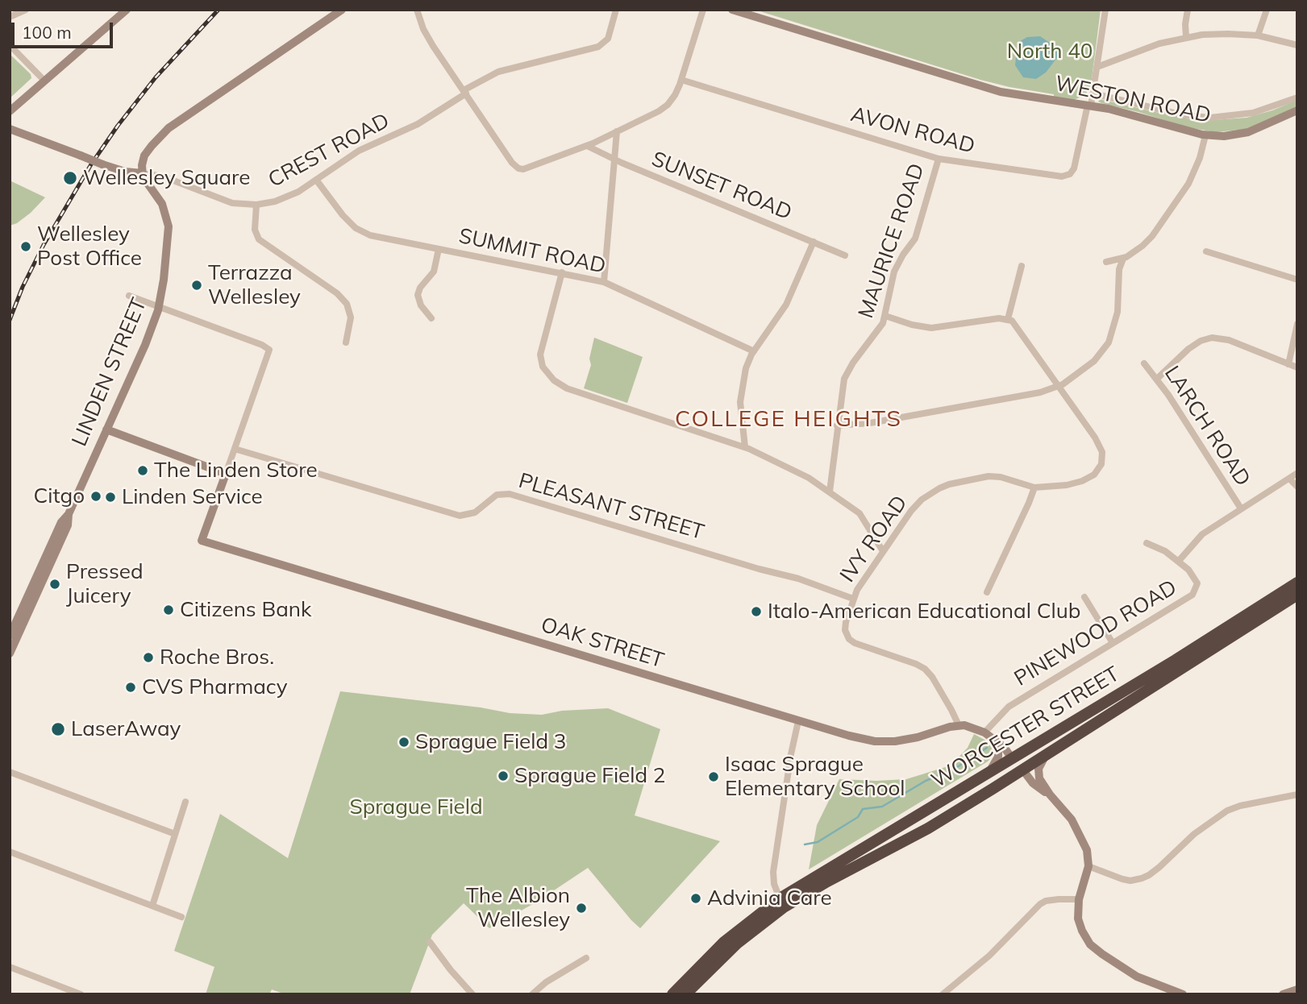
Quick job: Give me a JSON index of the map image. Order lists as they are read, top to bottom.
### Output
{
  "streets": {
    "highway": ["WORCESTER STREET"],
    "street": [
      "WESTON ROAD",
      "AVON ROAD",
      "CREST ROAD",
      "SUNSET ROAD",
      "MAURICE ROAD",
      "SUMMIT ROAD",
      "LINDEN STREET",
      "LARCH ROAD",
      "PLEASANT STREET",
      "IVY ROAD",
      "PINEWOOD ROAD",
      "OAK STREET"
    ]
  },
  "crossings": [
    ["WESTON ROAD", "AVON ROAD"],
    ["AVON ROAD", "MAURICE ROAD"],
    ["CREST ROAD", "SUMMIT ROAD"],
    ["CREST ROAD", "LINDEN STREET"],
    ["PLEASANT STREET", "IVY ROAD"],
    ["IVY ROAD", "OAK STREET"]
  ],
  "districts": ["COLLEGE HEIGHTS"],
  "parks": ["North 40", "Sprague Field"],
  "places": [
    "Wellesley Square",
    "Wellesley Post Office",
    "Terrazza Wellesley",
    "The Linden Store",
    "Citgo",
    "Linden Service",
    "Pressed Juicery",
    "Citizens Bank",
    "Italo-American Educational Club",
    "Roche Bros.",
    "CVS Pharmacy",
    "LaserAway",
    "Sprague Field 3",
    "Sprague Field 2",
    "Isaac Sprague Elementary School",
    "Advinia Care",
    "The Albion Wellesley"
  ],
  "scale_bar": "100 m"
}
